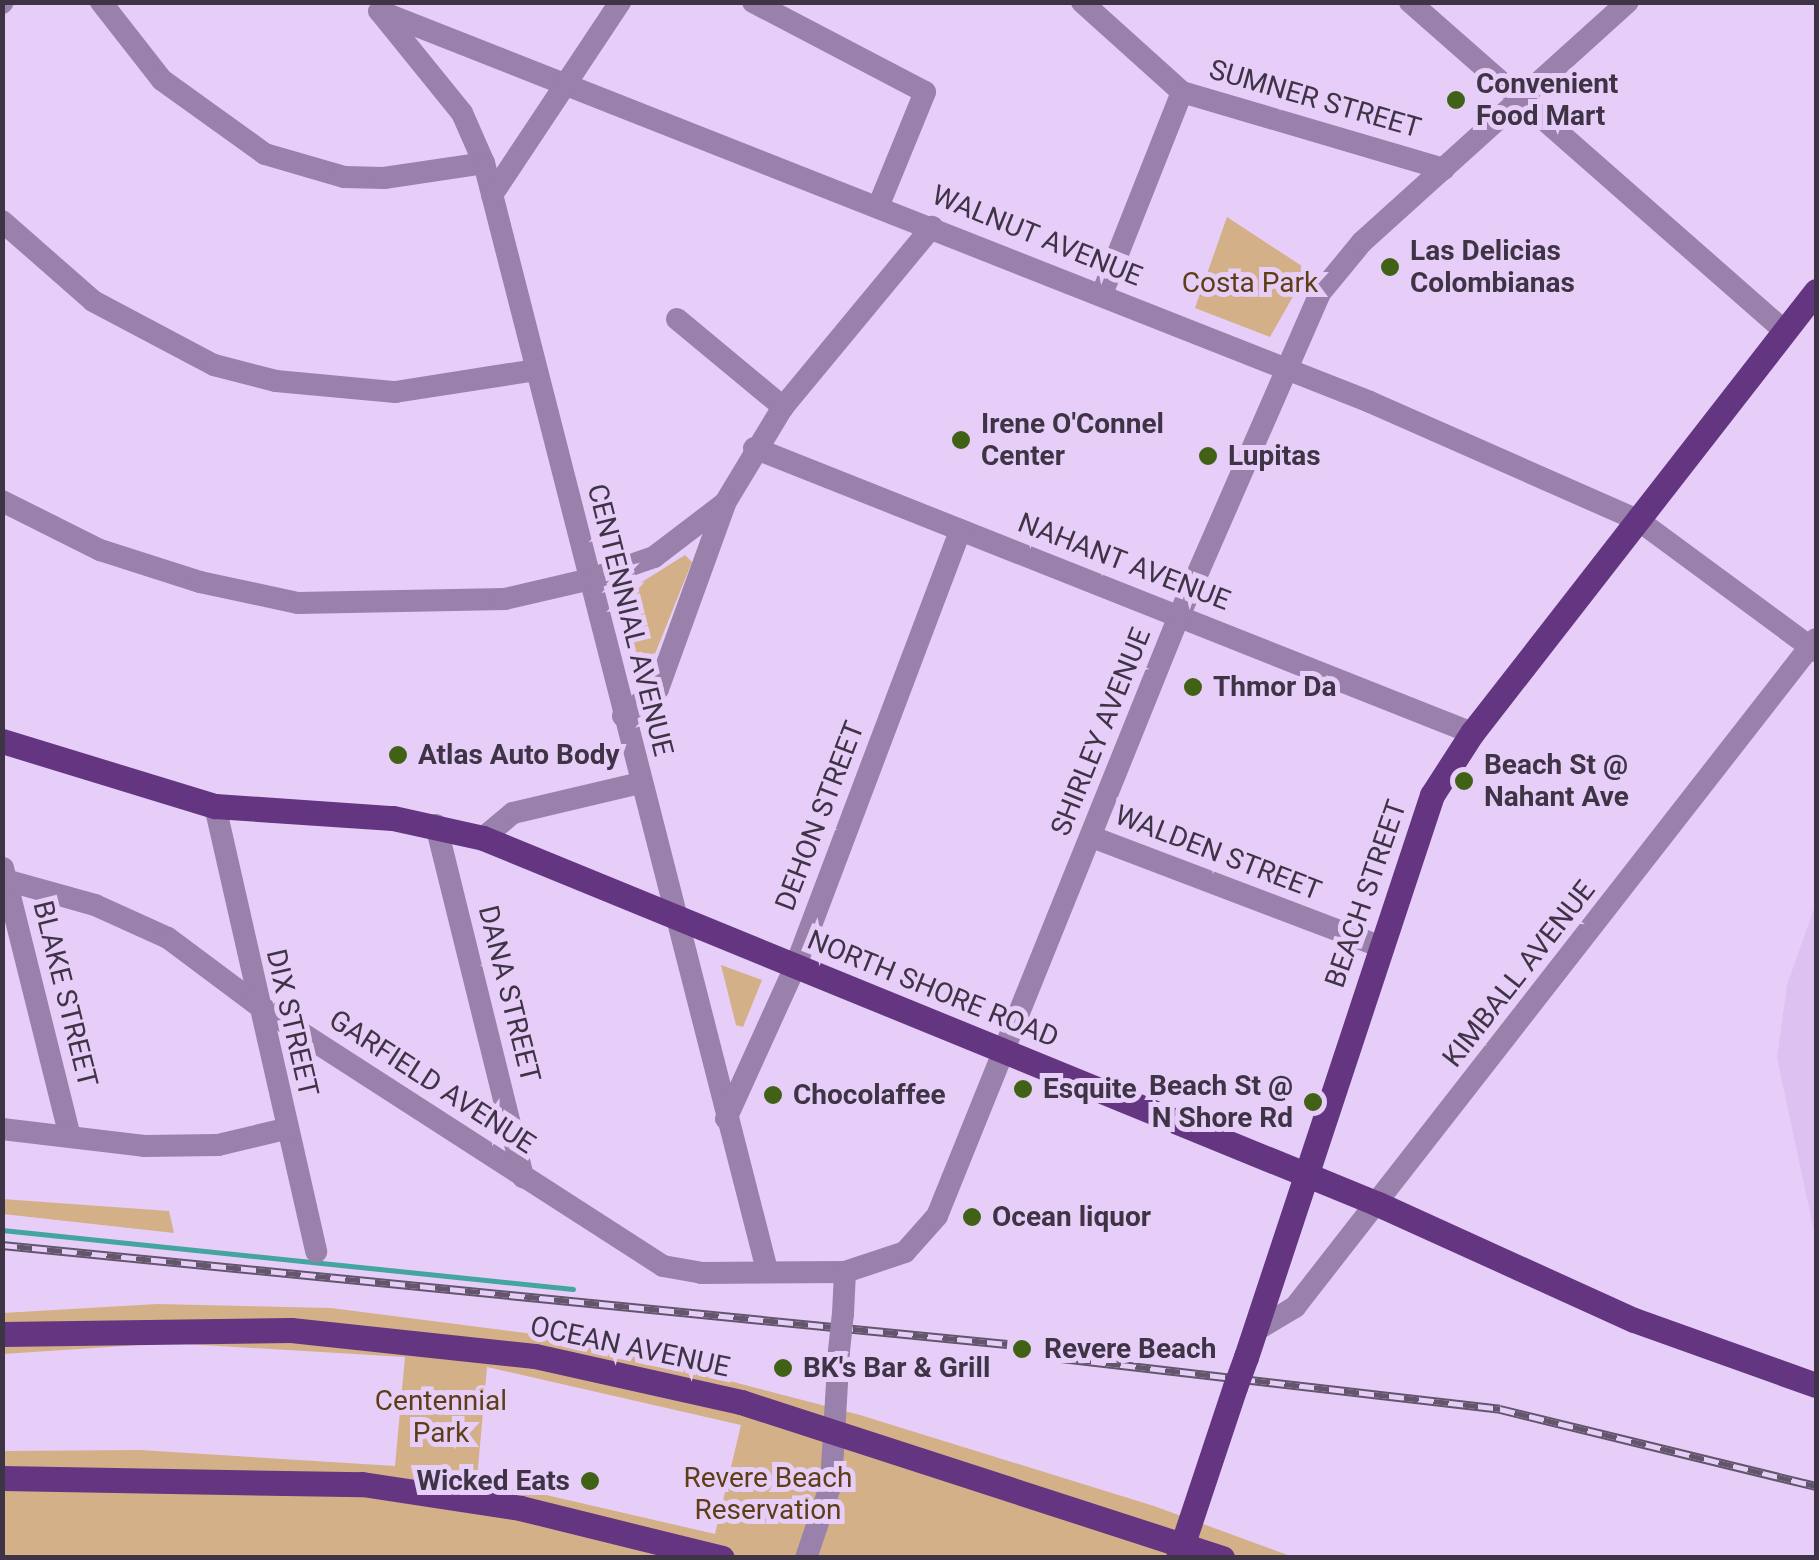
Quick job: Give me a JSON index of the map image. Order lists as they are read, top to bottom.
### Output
{
  "streets": {
    "main road": ["BEACH STREET", "NORTH SHORE ROAD", "OCEAN AVENUE"],
    "street": [
      "SUMNER STREET",
      "WALNUT AVENUE",
      "NAHANT AVENUE",
      "CENTENNIAL AVENUE",
      "SHIRLEY AVENUE",
      "DEHON STREET",
      "WALDEN STREET",
      "KIMBALL AVENUE",
      "BLAKE STREET",
      "DANA STREET",
      "DIX STREET",
      "GARFIELD AVENUE"
    ]
  },
  "crossings": [
    ["SUMNER STREET", "SHIRLEY AVENUE"],
    ["WALNUT AVENUE", "CENTENNIAL AVENUE"],
    ["WALNUT AVENUE", "SHIRLEY AVENUE"],
    ["WALNUT AVENUE", "BEACH STREET"],
    ["WALNUT AVENUE", "KIMBALL AVENUE"],
    ["NAHANT AVENUE", "SHIRLEY AVENUE"],
    ["NAHANT AVENUE", "DEHON STREET"],
    ["NAHANT AVENUE", "BEACH STREET"],
    ["CENTENNIAL AVENUE", "DEHON STREET"],
    ["CENTENNIAL AVENUE", "NORTH SHORE ROAD"],
    ["CENTENNIAL AVENUE", "GARFIELD AVENUE"],
    ["SHIRLEY AVENUE", "WALDEN STREET"],
    ["SHIRLEY AVENUE", "NORTH SHORE ROAD"],
    ["SHIRLEY AVENUE", "GARFIELD AVENUE"],
    ["DEHON STREET", "NORTH SHORE ROAD"],
    ["WALDEN STREET", "BEACH STREET"],
    ["BEACH STREET", "KIMBALL AVENUE"],
    ["BEACH STREET", "NORTH SHORE ROAD"],
    ["BEACH STREET", "OCEAN AVENUE"],
    ["KIMBALL AVENUE", "NORTH SHORE ROAD"],
    ["NORTH SHORE ROAD", "DANA STREET"],
    ["NORTH SHORE ROAD", "DIX STREET"],
    ["BLAKE STREET", "GARFIELD AVENUE"],
    ["DANA STREET", "GARFIELD AVENUE"],
    ["DIX STREET", "GARFIELD AVENUE"]
  ],
  "parks": ["Costa Park", "Centennial Park", "Revere Beach Reservation"],
  "places": [
    "Convenient Food Mart",
    "Las Delicias Colombianas",
    "Irene O'Connel Center",
    "Lupitas",
    "Thmor Da",
    "Atlas Auto Body",
    "Beach St @ Nahant Ave",
    "Esquite",
    "Chocolaffee",
    "Beach St @ N Shore Rd",
    "Ocean liquor",
    "Revere Beach",
    "BK's Bar & Grill",
    "Wicked Eats"
  ]
}
